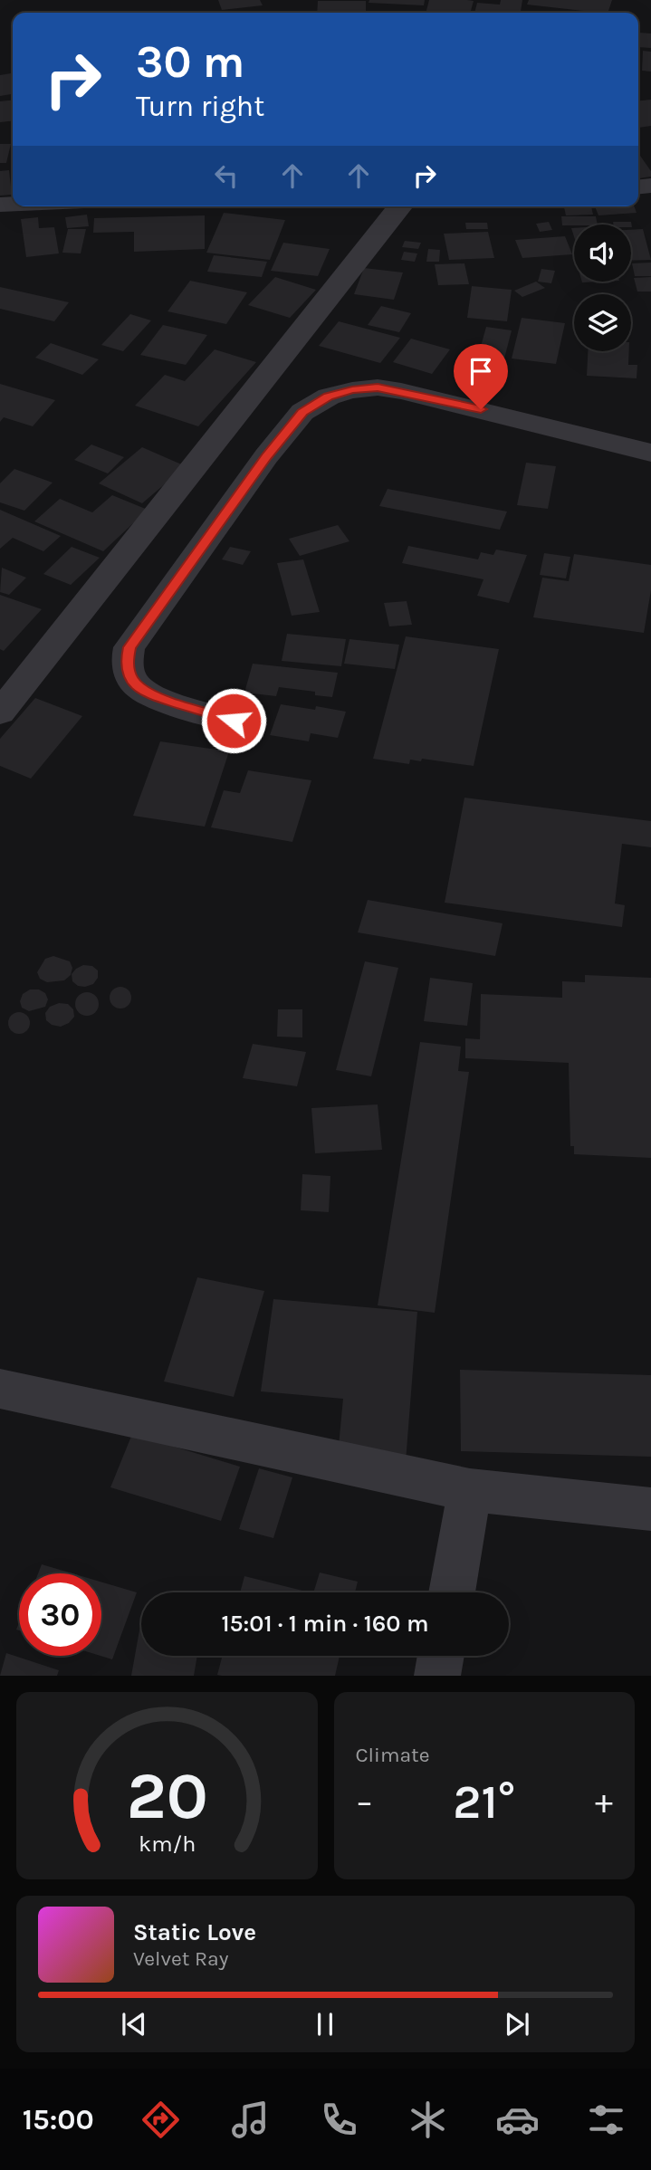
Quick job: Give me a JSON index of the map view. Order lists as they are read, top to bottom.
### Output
{
  "page": {
    "turn": ["30 m", "Turn right"],
    "limit": "30",
    "trip": "15:01 · 1 min · 160 m",
    "tile": "Climate",
    "heat": ["−", "21°", "+"],
    "song": ["Static Love", "Velvet Ray"],
    "tabs": "15:00",
    "gauge": ["20", "km/h"]
  }
}
